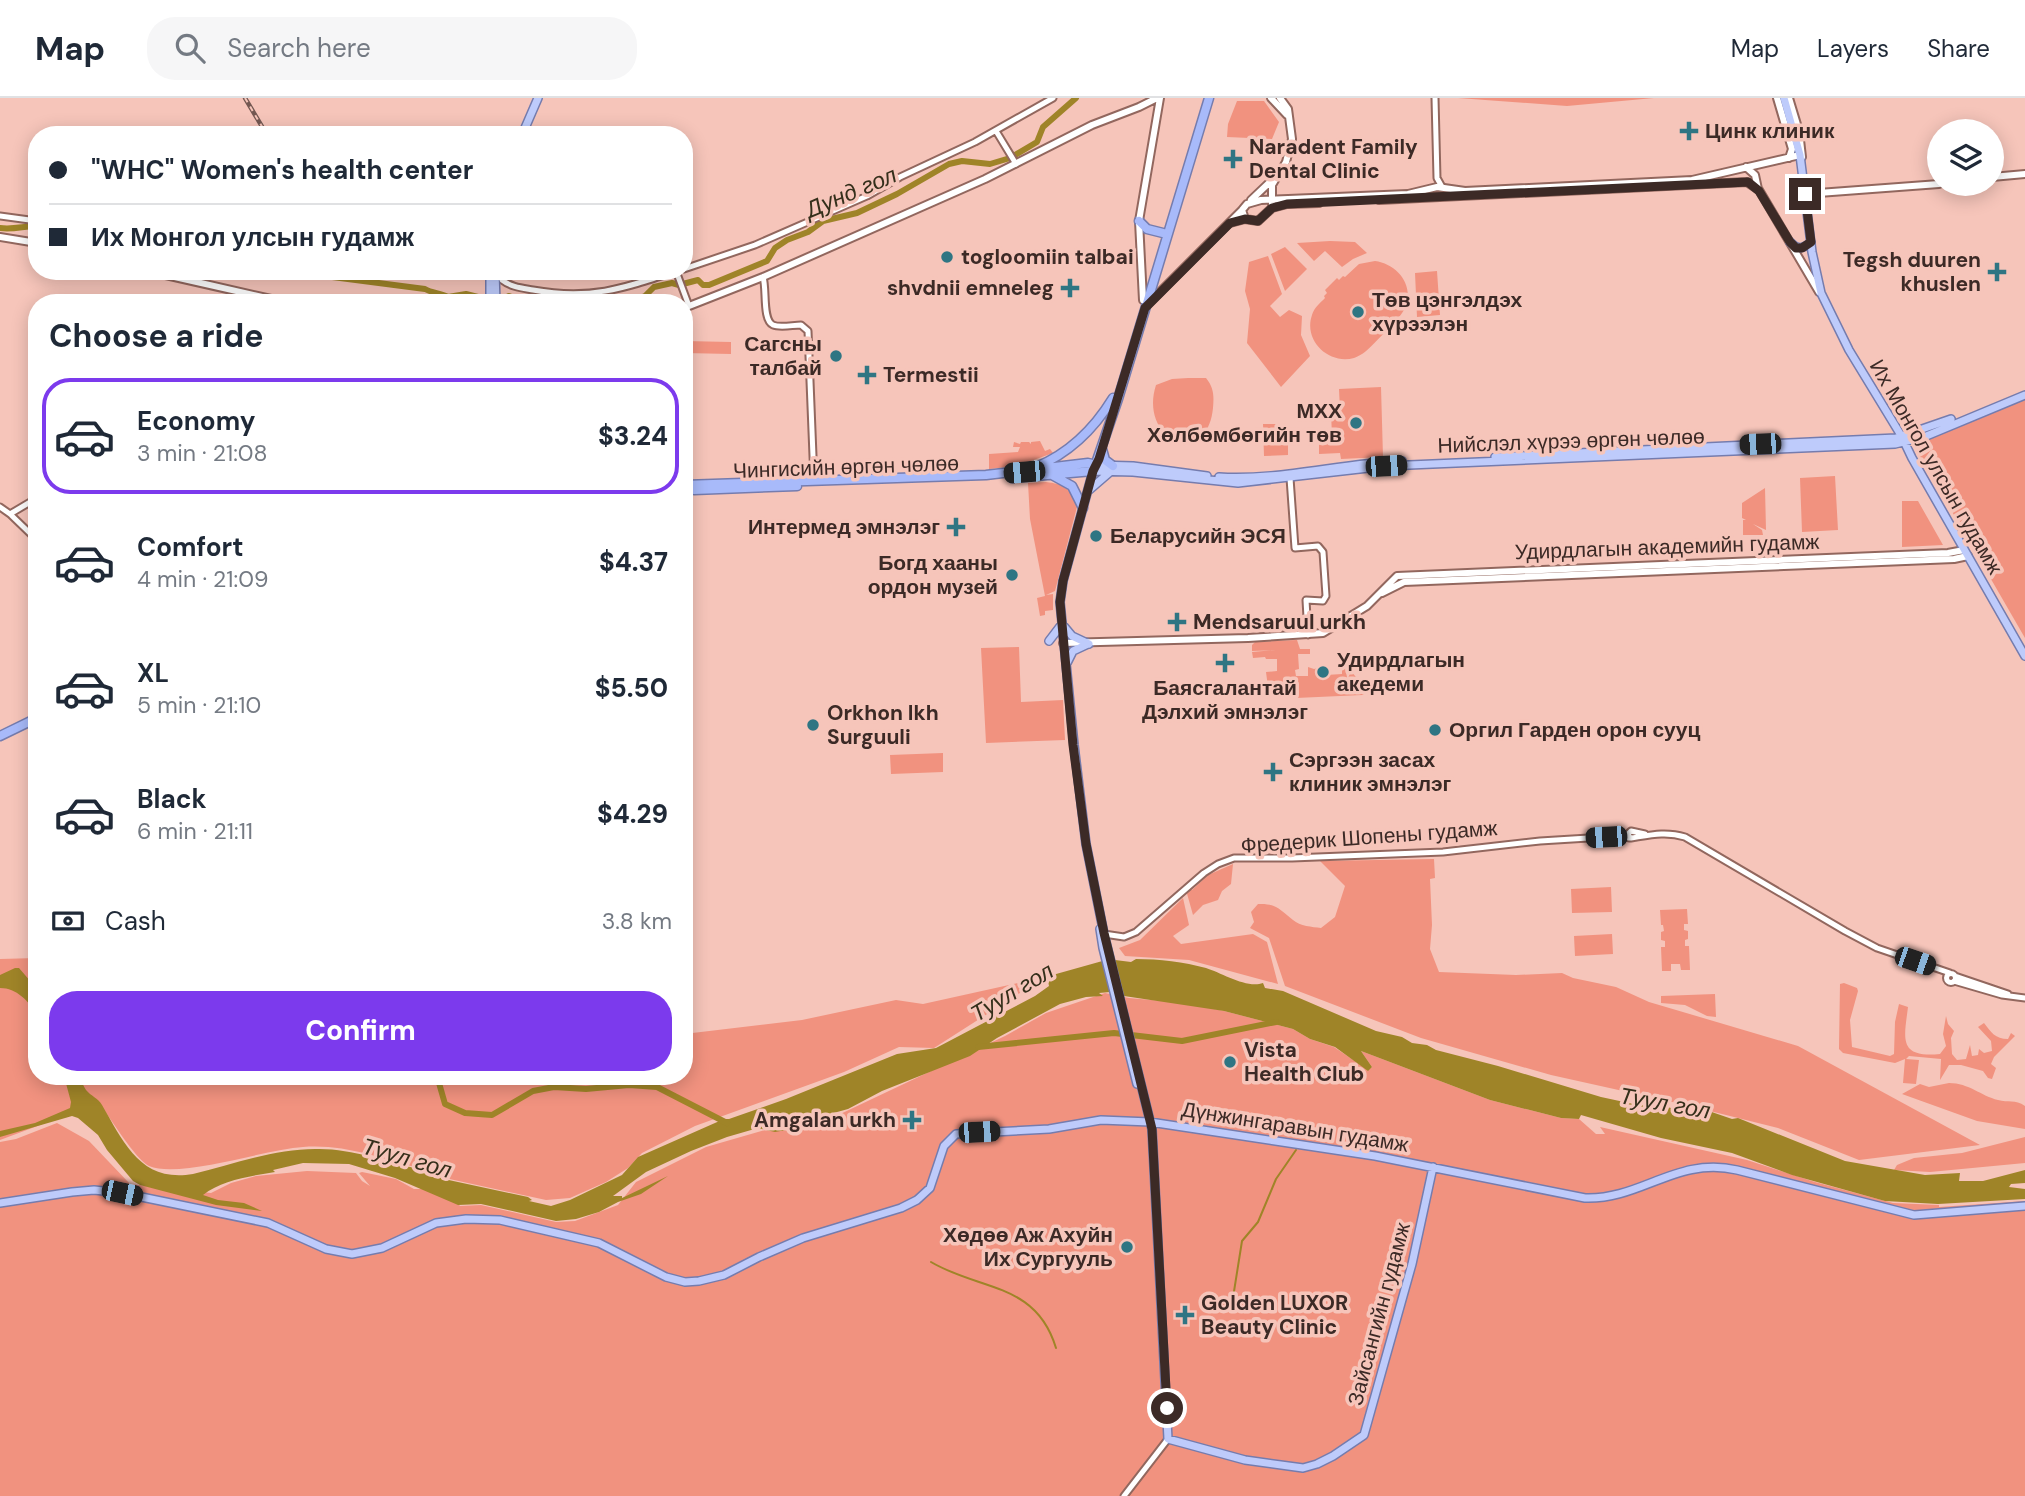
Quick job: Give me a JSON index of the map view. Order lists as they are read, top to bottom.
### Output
{
  "streets": {
    "highway": ["Чингисийн өргөн чөлөө"],
    "main road": [
      "Нийслэл хүрээ өргөн чөлөө",
      "Их Монгол улсын гудамж",
      "Удирдлагын академийн гудамж",
      "Дүнжингаравын гудамж",
      "Зайсангийн гудамж"
    ],
    "street": ["Фредерик Шопены гудамж"]
  },
  "crossings": [
    ["Нийслэл хүрээ өргөн чөлөө", "Чингисийн өргөн чөлөө"],
    ["Нийслэл хүрээ өргөн чөлөө", "Их Монгол улсын гудамж"],
    ["Их Монгол улсын гудамж", "Удирдлагын академийн гудамж"],
    ["Дүнжингаравын гудамж", "Зайсангийн гудамж"]
  ],
  "water": ["Дунд гол", "Туул гол"],
  "places": {
    "health": [
      "Цинк клиник",
      "Naradent Family Dental Clinic",
      "Tegsh duuren khuslen",
      "shvdnii emneleg",
      "Termestii",
      "Интермед эмнэлэг",
      "Mendsaruul urkh",
      "Баясгалантай Дэлхий эмнэлэг",
      "Сэргээн засах клиник эмнэлэг",
      "Amgalan urkh",
      "Golden LUXOR Beauty Clinic"
    ],
    "other": [
      "togloomiin talbai",
      "Төв цэнгэлдэх хүрээлэн",
      "Сагсны талбай",
      "МХХ Хөлбөмбөгийн төв",
      "Беларусийн ЭСЯ",
      "Богд хааны ордон музей",
      "Удирдлагын акедеми",
      "Orkhon Ikh Surguuli",
      "Оргил Гарден орон сууц",
      "Vista Health Club",
      "Хөдөө Аж Ахуйн Их Сургууль"
    ]
  },
  "page": {
    "header": "Map",
    "search": "Search here",
    "nav": ["Map", "Layers", "Share"],
    "banner": ["\"WHC\" Women's health center", "Их Монгол улсын гудамж"],
    "heading": "Choose a ride",
    "list": [
      {
        "name": "Economy",
        "note": "3 min · 21:08",
        "value": "$3.24"
      },
      {
        "name": "Comfort",
        "note": "4 min · 21:09",
        "value": "$4.37"
      },
      {
        "name": "XL",
        "note": "5 min · 21:10",
        "value": "$5.50"
      },
      {
        "name": "Black",
        "note": "6 min · 21:11",
        "value": "$4.29"
      }
    ],
    "pay": ["Cash", "3.8 km"],
    "buttons": "Confirm"
  }
}
